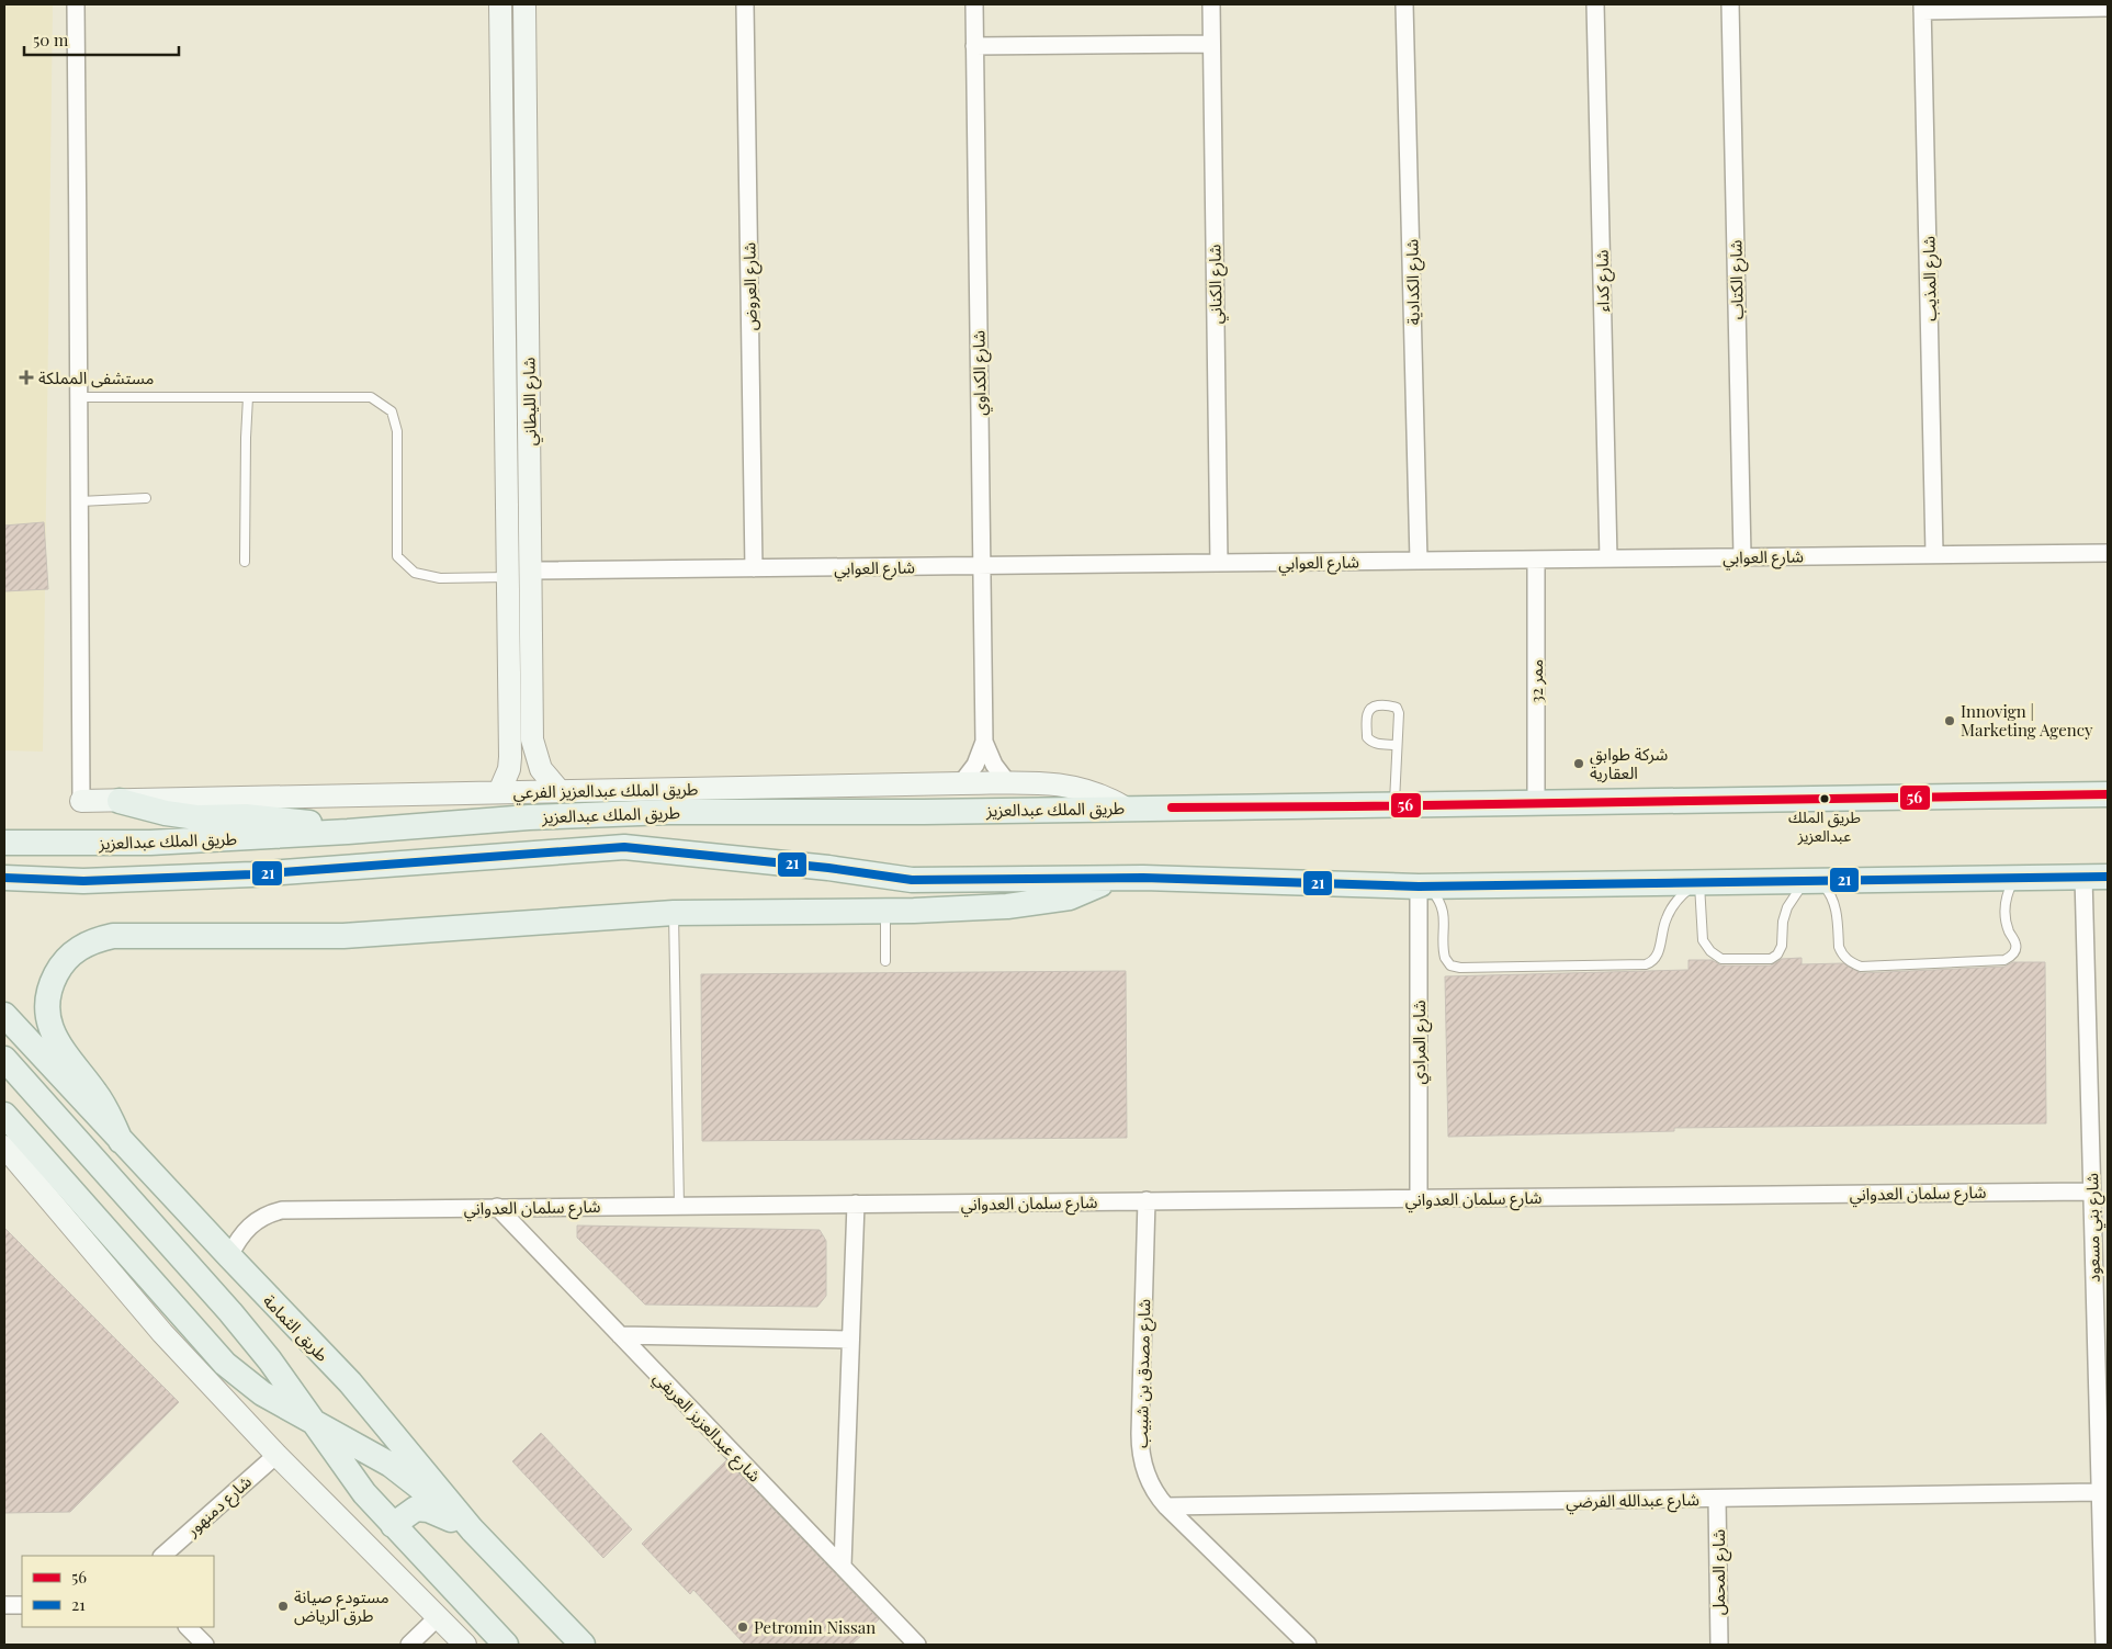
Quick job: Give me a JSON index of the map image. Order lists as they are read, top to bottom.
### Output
{
  "streets": {
    "main road": ["طريق الملك عبدالعزيز", "طريق الثمامة"],
    "street": [
      "شارع المذيب",
      "شارع الكتاب",
      "شارع كداء",
      "شارع الكدادية",
      "شارع الكناني",
      "شارع العروض",
      "شارع الكداوي",
      "شارع الليطاني",
      "شارع العوابي",
      "ممر 32",
      "طريق الملك عبدالعزيز الفرعي",
      "شارع المرادي",
      "شارع سلمان العدواني",
      "شارع بني مسعود",
      "شارع مصدق بن شبيب",
      "شارع عبدالعزيز العريفي",
      "شارع عبدالله الفرضي",
      "شارع دمنهور",
      "شارع المحمل"
    ]
  },
  "crossings": [
    ["شارع المذيب", "شارع العوابي"],
    ["شارع الكتاب", "شارع العوابي"],
    ["شارع كداء", "شارع العوابي"],
    ["شارع الكدادية", "شارع العوابي"],
    ["شارع الكناني", "شارع العوابي"],
    ["شارع العروض", "شارع العوابي"],
    ["شارع الكداوي", "شارع العوابي"],
    ["شارع الكداوي", "طريق الملك عبدالعزيز الفرعي"],
    ["شارع الليطاني", "شارع العوابي"],
    ["شارع الليطاني", "طريق الملك عبدالعزيز الفرعي"],
    ["شارع العوابي", "ممر 32"],
    ["ممر 32", "طريق الملك عبدالعزيز"],
    ["طريق الملك عبدالعزيز الفرعي", "طريق الملك عبدالعزيز"],
    ["طريق الملك عبدالعزيز", "شارع المرادي"],
    ["طريق الملك عبدالعزيز", "شارع بني مسعود"],
    ["شارع المرادي", "شارع سلمان العدواني"],
    ["شارع سلمان العدواني", "شارع بني مسعود"],
    ["شارع سلمان العدواني", "طريق الثمامة"],
    ["شارع سلمان العدواني", "شارع مصدق بن شبيب"],
    ["شارع سلمان العدواني", "شارع عبدالعزيز العريفي"],
    ["شارع بني مسعود", "شارع عبدالله الفرضي"],
    ["شارع مصدق بن شبيب", "شارع عبدالله الفرضي"],
    ["شارع عبدالله الفرضي", "شارع المحمل"]
  ],
  "places": {
    "health": ["مستشفى المملكة"],
    "other": [
      "Innovign | Marketing Agency",
      "شركة طوابق العقارية",
      "طريق الملك عبدالعزيز",
      "مستودع صيانة طرق الرياض",
      "Petromin Nissan"
    ]
  },
  "lines": ["transit line 56", "transit line 21"],
  "legend": ["56", "21"],
  "scale_bar": "50 m"
}
